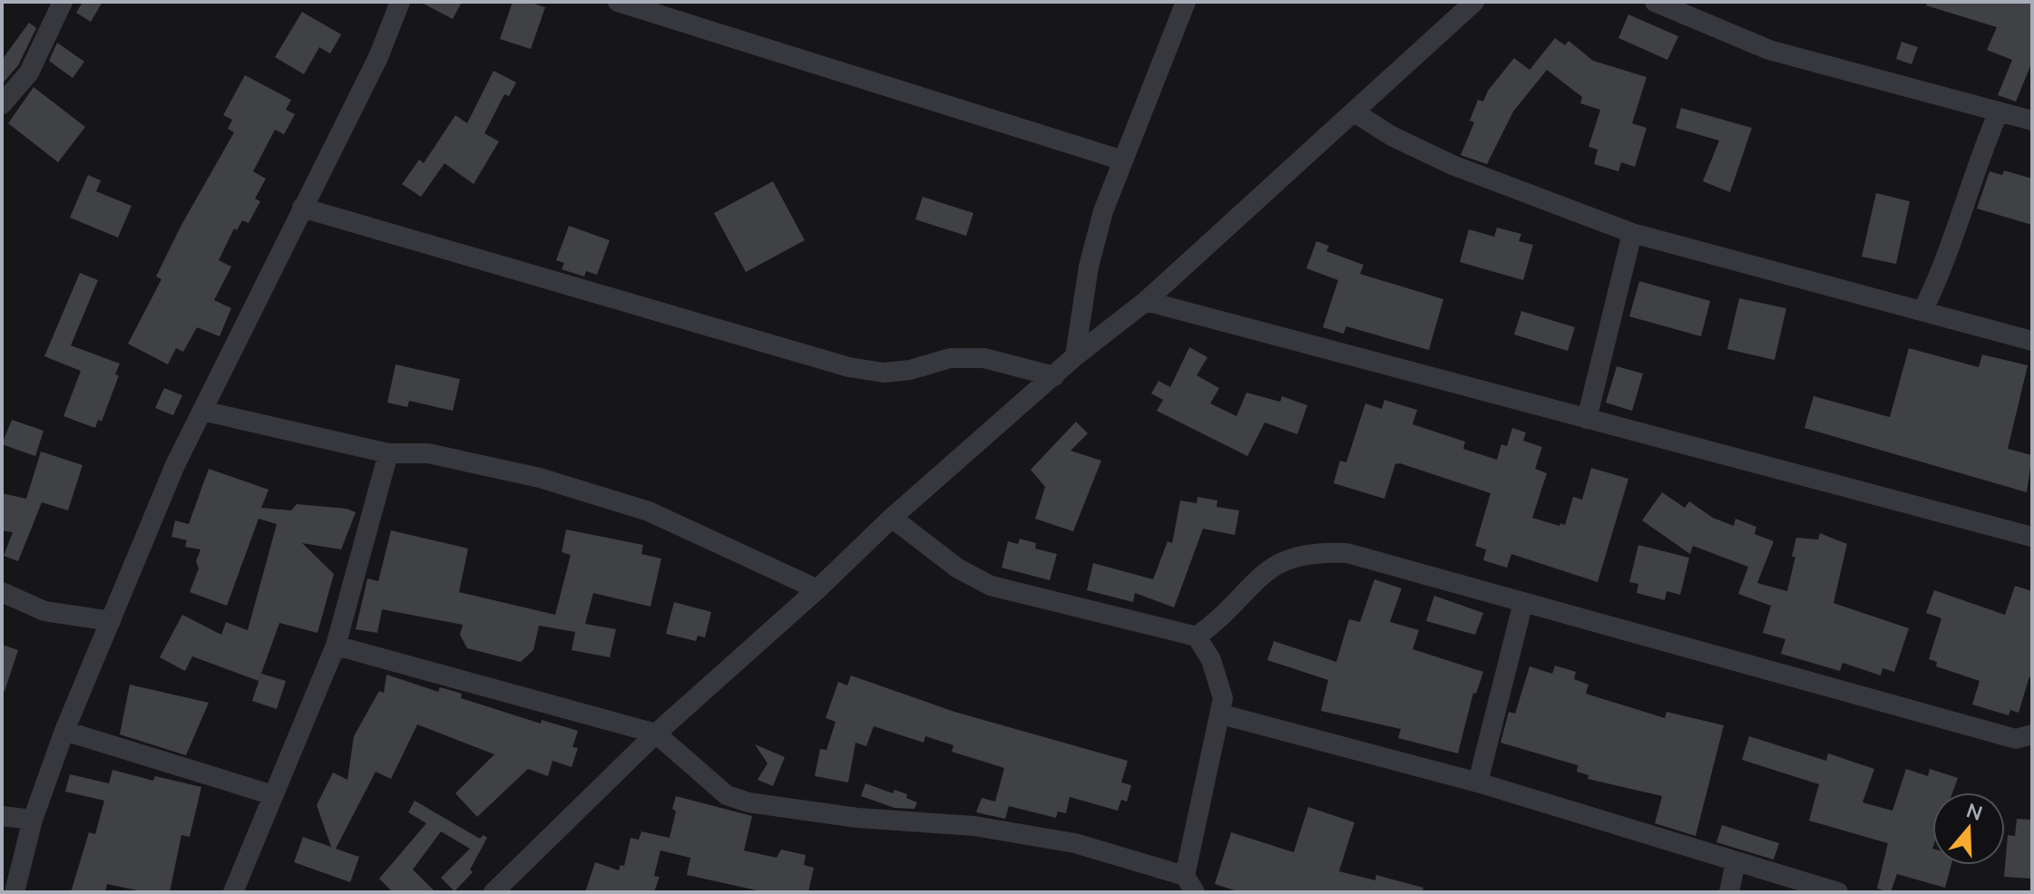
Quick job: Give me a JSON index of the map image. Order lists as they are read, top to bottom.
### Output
{
  "north": "top"
}
